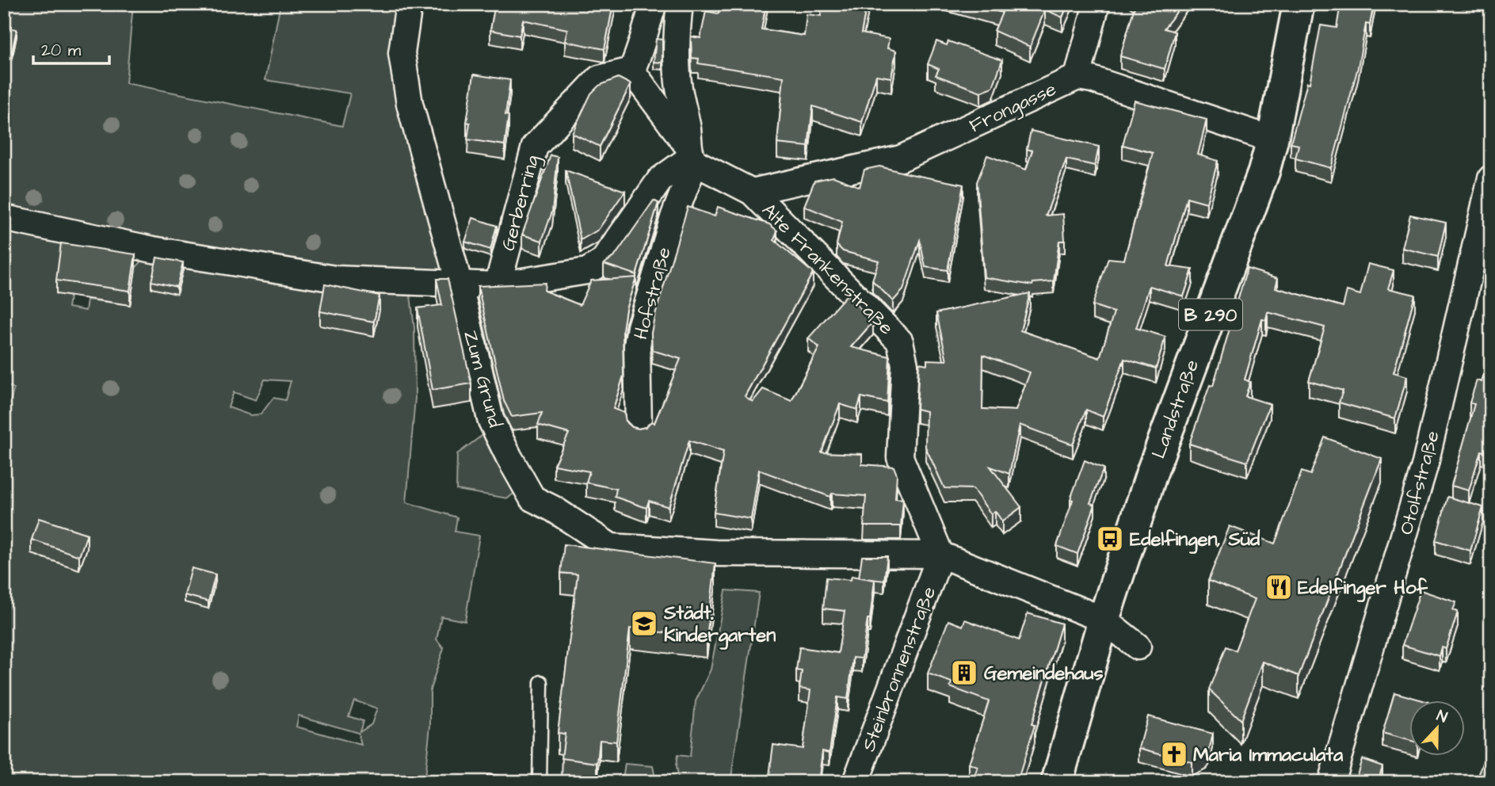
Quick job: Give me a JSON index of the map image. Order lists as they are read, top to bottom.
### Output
{
  "streets": {
    "main road": ["B 290", "Landstraße"],
    "street": [
      "Frongasse",
      "Gerberring",
      "Alte Frankenstraße",
      "Hofstraße",
      "Zum Grund",
      "Otolfstraße",
      "Steinbronnenstraße"
    ]
  },
  "crossings": [
    ["Frongasse", "Alte Frankenstraße"],
    ["Frongasse", "Landstraße"],
    ["Gerberring", "Alte Frankenstraße"],
    ["Gerberring", "Hofstraße"],
    ["Gerberring", "Zum Grund"],
    ["Alte Frankenstraße", "Hofstraße"],
    ["Alte Frankenstraße", "Zum Grund"],
    ["Alte Frankenstraße", "Steinbronnenstraße"],
    ["Zum Grund", "Steinbronnenstraße"]
  ],
  "places": {
    "bus stop": ["Edelfingen, Süd"],
    "restaurant": ["Edelfinger Hof"],
    "school or university": ["Städt. Kindergarten"],
    "building": ["Gemeindehaus"],
    "church": ["Maria Immaculata"]
  },
  "scale_bar": "20 m",
  "north": "top"
}
